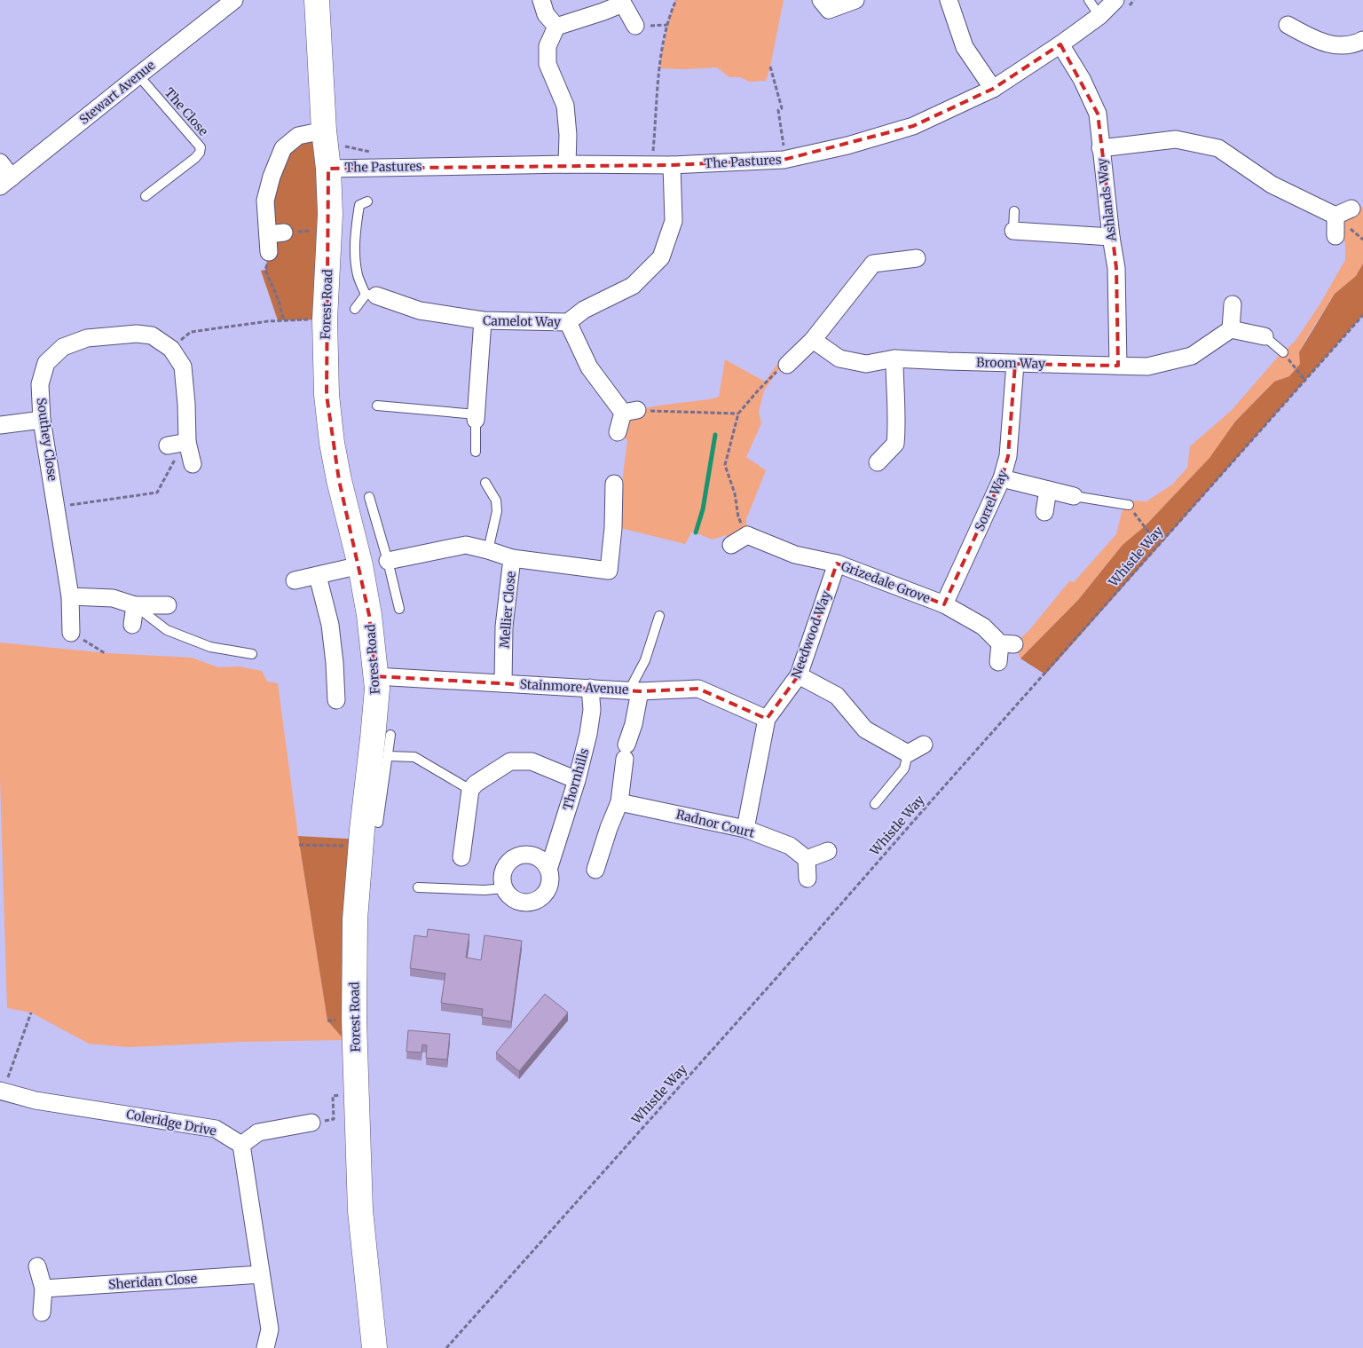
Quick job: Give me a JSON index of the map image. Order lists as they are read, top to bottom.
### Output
{
  "streets": {
    "street": [
      "Stewart Avenue",
      "The Pastures",
      "Ashlands Way",
      "Forest Road",
      "Camelot Way",
      "Broom Way",
      "Southey Close",
      "Sorrel Way",
      "Grizedale Grove",
      "Mellier Close",
      "Needwood Way",
      "Stainmore Avenue",
      "Thornhills",
      "Radnor Court",
      "Coleridge Drive",
      "Sheridan Close"
    ],
    "lane": ["The Close"],
    "path": ["Whistle Way"]
  },
  "crossings": [
    ["Stewart Avenue", "The Close"],
    ["The Pastures", "Ashlands Way"],
    ["The Pastures", "Forest Road"],
    ["The Pastures", "Camelot Way"],
    ["Ashlands Way", "Broom Way"],
    ["Forest Road", "Stainmore Avenue"],
    ["Broom Way", "Sorrel Way"],
    ["Sorrel Way", "Grizedale Grove"],
    ["Grizedale Grove", "Needwood Way"],
    ["Mellier Close", "Stainmore Avenue"],
    ["Needwood Way", "Stainmore Avenue"],
    ["Needwood Way", "Radnor Court"],
    ["Stainmore Avenue", "Thornhills"]
  ]
}
